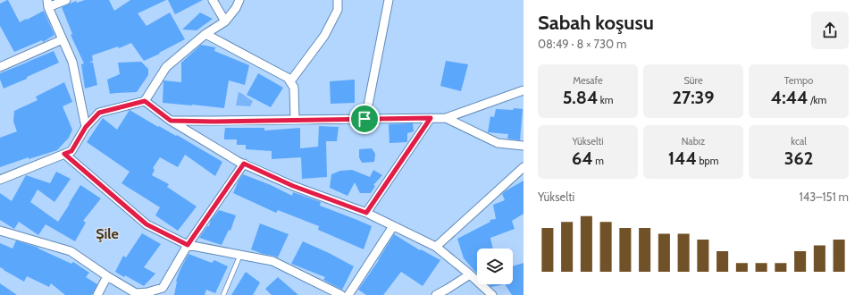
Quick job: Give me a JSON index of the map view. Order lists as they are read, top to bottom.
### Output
{
  "districts": ["Şile"],
  "page": {
    "heading": ["Sabah koşusu", "08:49 · 8 × 730 m"],
    "stats": [
      ["Mesafe", "5.84 km"],
      ["Süre", "27:39"],
      ["Tempo", "4:44 /km"],
      ["Yükselti", "64 m"],
      ["Nabız", "144 bpm"],
      ["kcal", "362"]
    ],
    "chart": ["Yükselti", "143–151 m"]
  }
}
